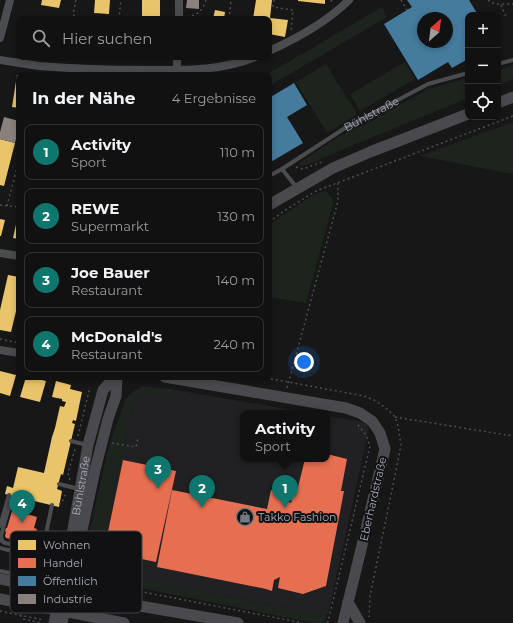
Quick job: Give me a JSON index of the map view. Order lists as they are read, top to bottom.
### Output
{
  "streets": {
    "main road": ["Bühlstraße", "Eberhardstraße"]
  },
  "places": {
    "shop": ["Takko Fashion"]
  },
  "legend": [
    "Wohnen",
    "Handel",
    "Öffentlich",
    "Industrie"
  ],
  "north": "top right",
  "page": {
    "map_buttons": ["+", "−"],
    "search": "Hier suchen",
    "heading": ["In der Nähe", "4 Ergebnisse"],
    "list": [
      {
        "mark": "1",
        "name": "Activity",
        "note": "Sport",
        "value": "110 m"
      },
      {
        "mark": "2",
        "name": "REWE",
        "note": "Supermarkt",
        "value": "130 m"
      },
      {
        "mark": "3",
        "name": "Joe Bauer",
        "note": "Restaurant",
        "value": "140 m"
      },
      {
        "mark": "4",
        "name": "McDonald's",
        "note": "Restaurant",
        "value": "240 m"
      }
    ],
    "popup": ["Activity", "Sport"],
    "pins": [
      "3",
      "1",
      "2",
      "4"
    ]
  }
}
